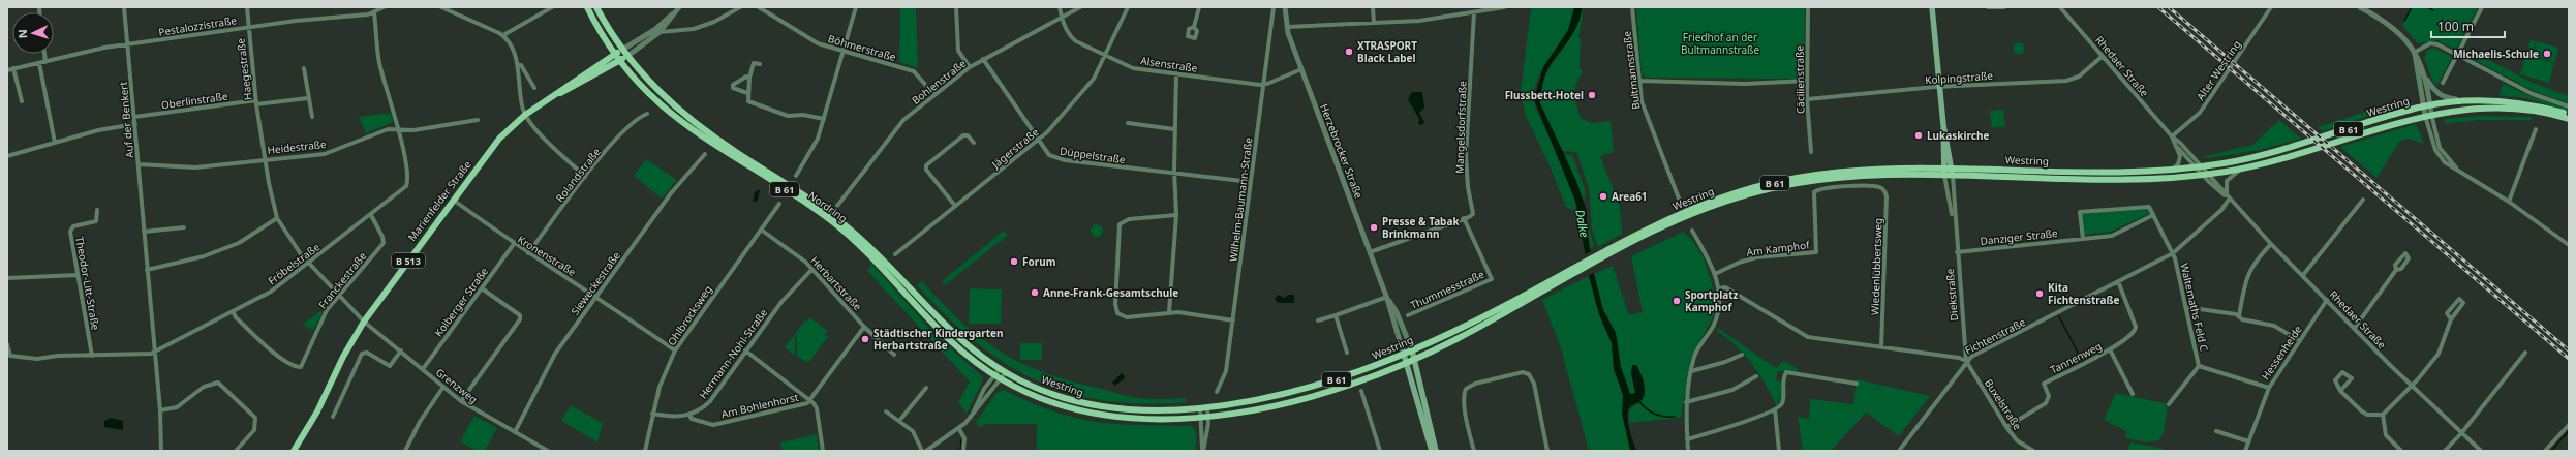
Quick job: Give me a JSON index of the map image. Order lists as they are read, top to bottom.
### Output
{
  "streets": {
    "main road": [
      "Westring",
      "B 61",
      "Herzebrocker Straße",
      "Marienfelder Straße",
      "Nordring",
      "B 513",
      "Diekstraße"
    ],
    "street": [
      "Pestalozzistraße",
      "Böhmerstraße",
      "Alsenstraße",
      "Rhedaer Straße",
      "Haegestraße",
      "Bultmannstraße",
      "Alter Westring",
      "Kolpingstraße",
      "Cäcilienstraße",
      "Bohlenstraße",
      "Oberlinstraße",
      "Auf der Benkert",
      "Mangelsdorfstraße",
      "Heidestraße",
      "Jägerstraße",
      "Düppelstraße",
      "Rolandstraße",
      "Wilhelm-Baumann-Straße",
      "Danziger Straße",
      "Am Kamphof",
      "Kronenstraße",
      "Fröbelstraße",
      "Wiedenlübbertsweg",
      "Franckestraße",
      "Theodor-Litt-Straße",
      "Sieweckestraße",
      "Herbartstraße",
      "Thummesstraße",
      "Kolberger Straße",
      "Waltemaths Feld C",
      "Ohlbrocksweg",
      "Fichtenstraße",
      "Hessenheide",
      "Hermann-Nohl-Straße",
      "Tannenweg",
      "Grenzweg",
      "Buxelstraße",
      "Am Bohlenhorst"
    ]
  },
  "crossings": [
    ["Pestalozzistraße", "Haegestraße"],
    ["Pestalozzistraße", "Auf der Benkert"],
    ["Pestalozzistraße", "Fröbelstraße"],
    ["Böhmerstraße", "Bohlenstraße"],
    ["Alsenstraße", "Bohlenstraße"],
    ["Alsenstraße", "Jägerstraße"],
    ["Alsenstraße", "Herzebrocker Straße"],
    ["Alsenstraße", "Wilhelm-Baumann-Straße"],
    ["Rhedaer Straße", "Alter Westring"],
    ["Rhedaer Straße", "Kolpingstraße"],
    ["Rhedaer Straße", "Westring"],
    ["Rhedaer Straße", "Fichtenstraße"],
    ["Rhedaer Straße", "Hessenheide"],
    ["Haegestraße", "Oberlinstraße"],
    ["Haegestraße", "Heidestraße"],
    ["Haegestraße", "Marienfelder Straße"],
    ["Haegestraße", "Fröbelstraße"],
    ["Haegestraße", "Franckestraße"],
    ["Haegestraße", "Grenzweg"],
    ["Kolpingstraße", "Cäcilienstraße"],
    ["Kolpingstraße", "Diekstraße"],
    ["Bohlenstraße", "Düppelstraße"],
    ["Oberlinstraße", "Auf der Benkert"],
    ["Westring", "B 61"],
    ["Westring", "Herzebrocker Straße"],
    ["Westring", "Nordring"],
    ["Westring", "Diekstraße"],
    ["Auf der Benkert", "Heidestraße"],
    ["Auf der Benkert", "Fröbelstraße"],
    ["Mangelsdorfstraße", "Thummesstraße"],
    ["Heidestraße", "Fröbelstraße"],
    ["Jägerstraße", "Düppelstraße"],
    ["Düppelstraße", "Wilhelm-Baumann-Straße"],
    ["Rolandstraße", "Kronenstraße"],
    ["Marienfelder Straße", "Nordring"],
    ["Marienfelder Straße", "Kronenstraße"],
    ["Marienfelder Straße", "Grenzweg"],
    ["Danziger Straße", "Diekstraße"],
    ["Am Kamphof", "Wiedenlübbertsweg"],
    ["Kronenstraße", "Sieweckestraße"],
    ["Kronenstraße", "Kolberger Straße"],
    ["Kronenstraße", "Ohlbrocksweg"],
    ["Fröbelstraße", "Franckestraße"],
    ["Fröbelstraße", "Theodor-Litt-Straße"],
    ["Wiedenlübbertsweg", "Fichtenstraße"],
    ["Sieweckestraße", "Grenzweg"],
    ["Herbartstraße", "Ohlbrocksweg"],
    ["Herbartstraße", "Hermann-Nohl-Straße"],
    ["Herbartstraße", "Am Bohlenhorst"],
    ["Diekstraße", "Fichtenstraße"],
    ["Diekstraße", "Buxelstraße"],
    ["Kolberger Straße", "Grenzweg"],
    ["Waltemaths Feld C", "Fichtenstraße"],
    ["Waltemaths Feld C", "Hessenheide"],
    ["Ohlbrocksweg", "Hermann-Nohl-Straße"],
    ["Fichtenstraße", "Tannenweg"],
    ["Fichtenstraße", "Buxelstraße"],
    ["Hermann-Nohl-Straße", "Am Bohlenhorst"],
    ["Tannenweg", "Buxelstraße"]
  ],
  "water": ["Dalke"],
  "parks": ["Friedhof an der Bultmannstraße"],
  "places": [
    "XTRASPORT Black Label",
    "Michaelis-Schule",
    "Flussbett-Hotel",
    "Lukaskirche",
    "Area61",
    "Presse & Tabak Brinkmann",
    "Forum",
    "Anne-Frank-Gesamtschule",
    "Kita Fichtenstraße",
    "Sportplatz Kamphof",
    "Städtischer Kindergarten Herbartstraße"
  ],
  "scale_bar": "100 m",
  "north": "left"
}
